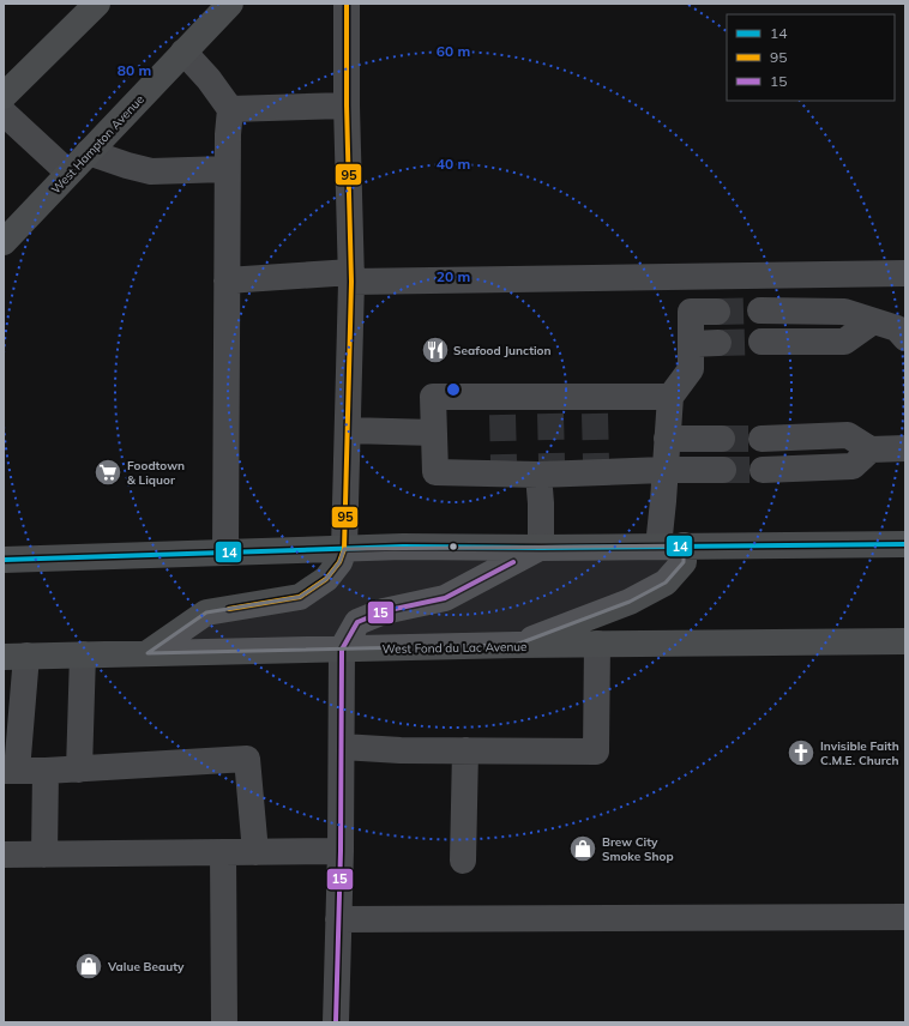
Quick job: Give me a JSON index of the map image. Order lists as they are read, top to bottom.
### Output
{
  "streets": {
    "main road": ["West Hampton Avenue", "West Fond du Lac Avenue"]
  },
  "places": {
    "restaurant": ["Seafood Junction"],
    "supermarket": ["Foodtown & Liquor"],
    "church": ["Invisible Faith C.M.E. Church"],
    "shop": ["Brew City Smoke Shop", "Value Beauty"]
  },
  "lines": ["transit line 95", "transit line 14", "transit line 15"],
  "legend": ["14", "95", "15"],
  "rings": [
    "60 m",
    "80 m",
    "40 m",
    "20 m"
  ]
}
